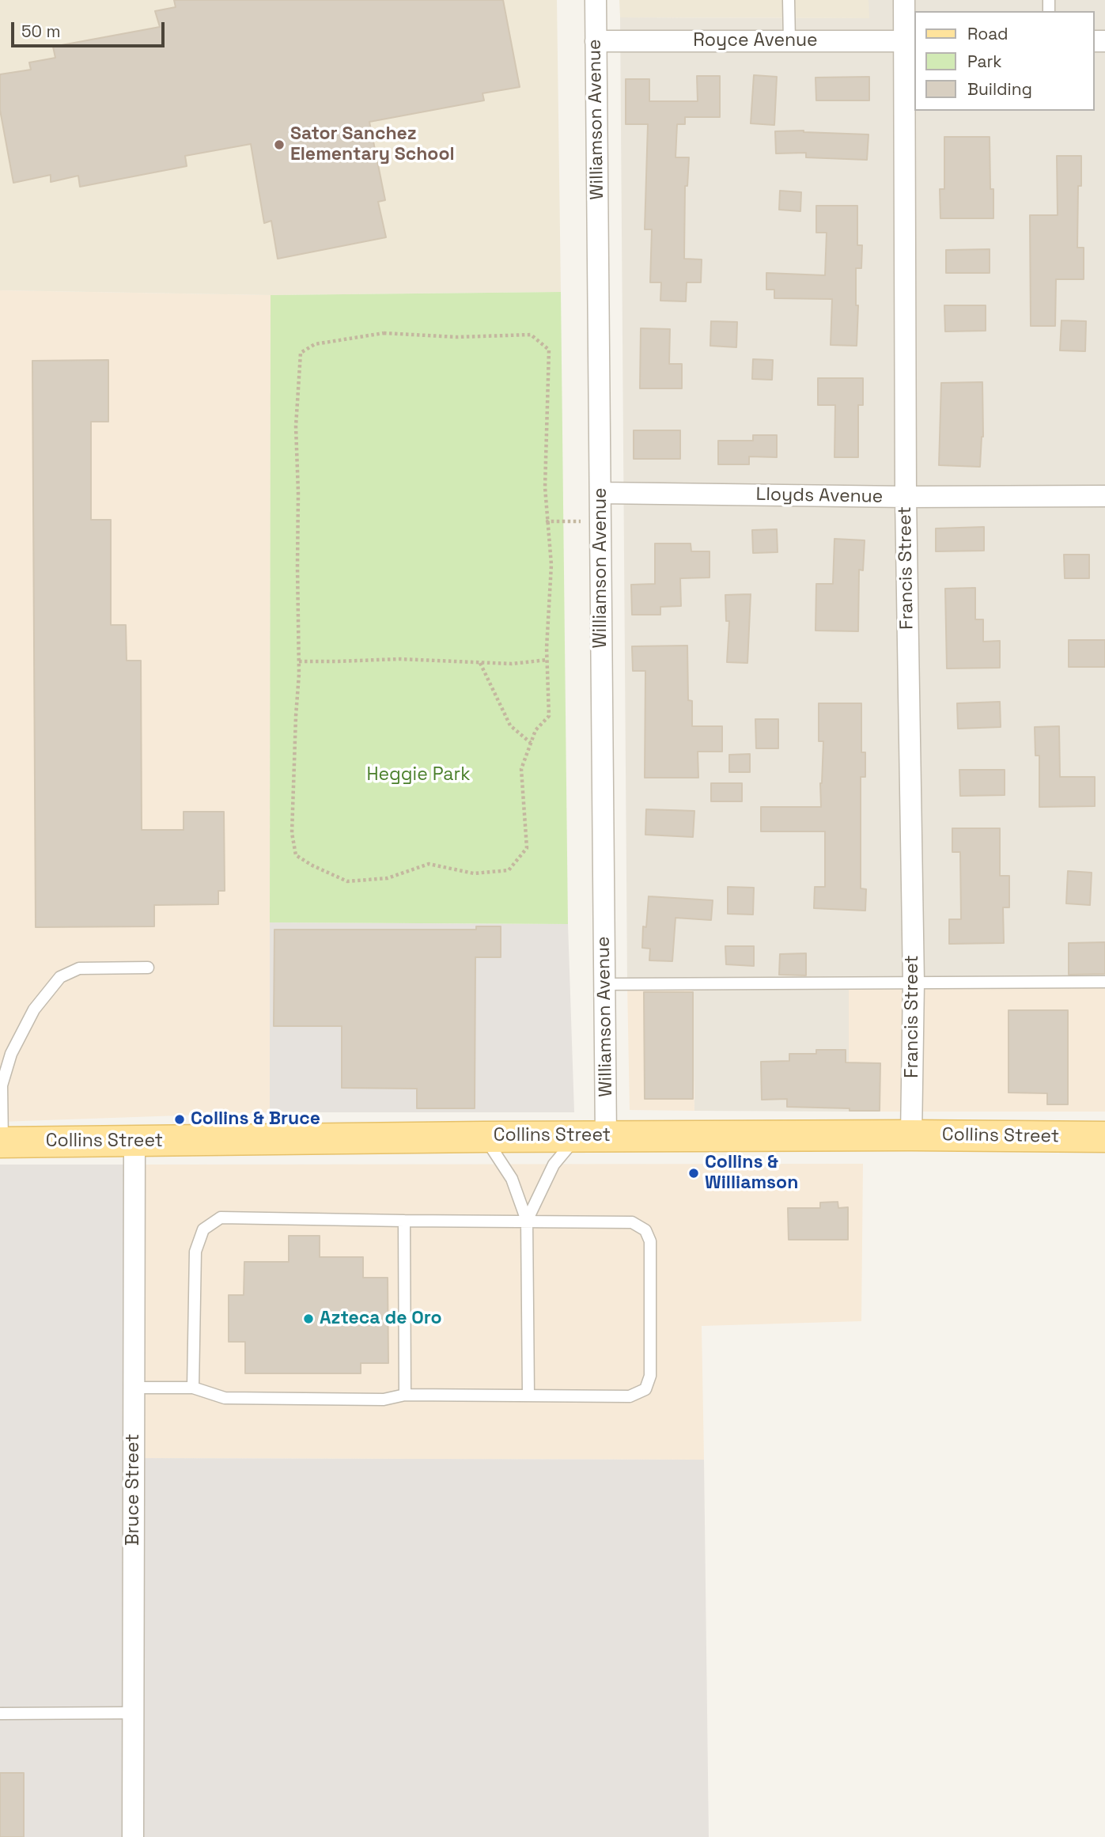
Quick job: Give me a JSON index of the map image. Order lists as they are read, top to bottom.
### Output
{
  "streets": {
    "main road": ["Collins Street"],
    "street": [
      "Royce Avenue",
      "Williamson Avenue",
      "Lloyds Avenue",
      "Francis Street",
      "Bruce Street"
    ]
  },
  "crossings": [
    ["Royce Avenue", "Williamson Avenue"],
    ["Royce Avenue", "Francis Street"],
    ["Williamson Avenue", "Lloyds Avenue"],
    ["Williamson Avenue", "Collins Street"],
    ["Lloyds Avenue", "Francis Street"],
    ["Francis Street", "Collins Street"],
    ["Collins Street", "Bruce Street"]
  ],
  "parks": ["Heggie Park"],
  "places": [
    "Sator Sanchez Elementary School",
    "Collins & Bruce",
    "Collins & Williamson",
    "Azteca de Oro"
  ],
  "legend": ["Road", "Park", "Building"],
  "scale_bar": "50 m"
}
